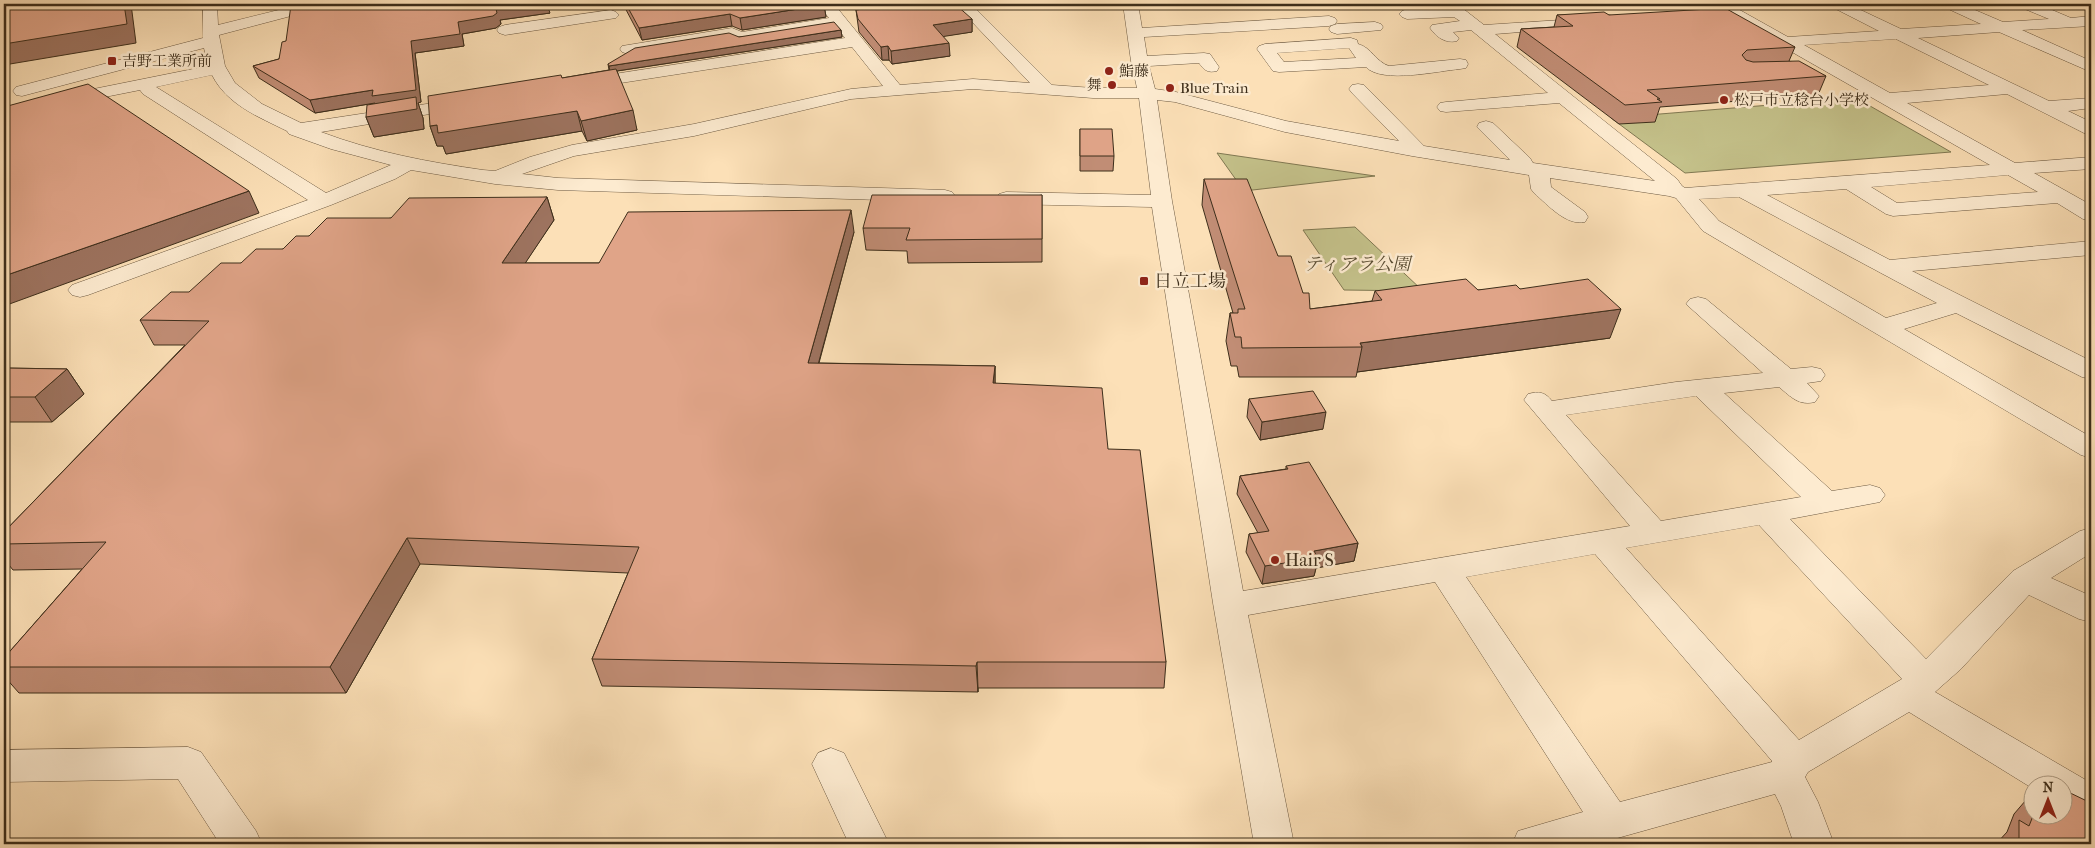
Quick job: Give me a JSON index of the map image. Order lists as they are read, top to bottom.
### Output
{
  "parks": ["ティアラ公園"],
  "places": {
    "transit": ["吉野工業所前", "日立工場"],
    "other": [
      "鮨藤",
      "舞",
      "Blue Train",
      "松戸市立稔台小学校",
      "Hair S"
    ]
  },
  "north": "top"
}
